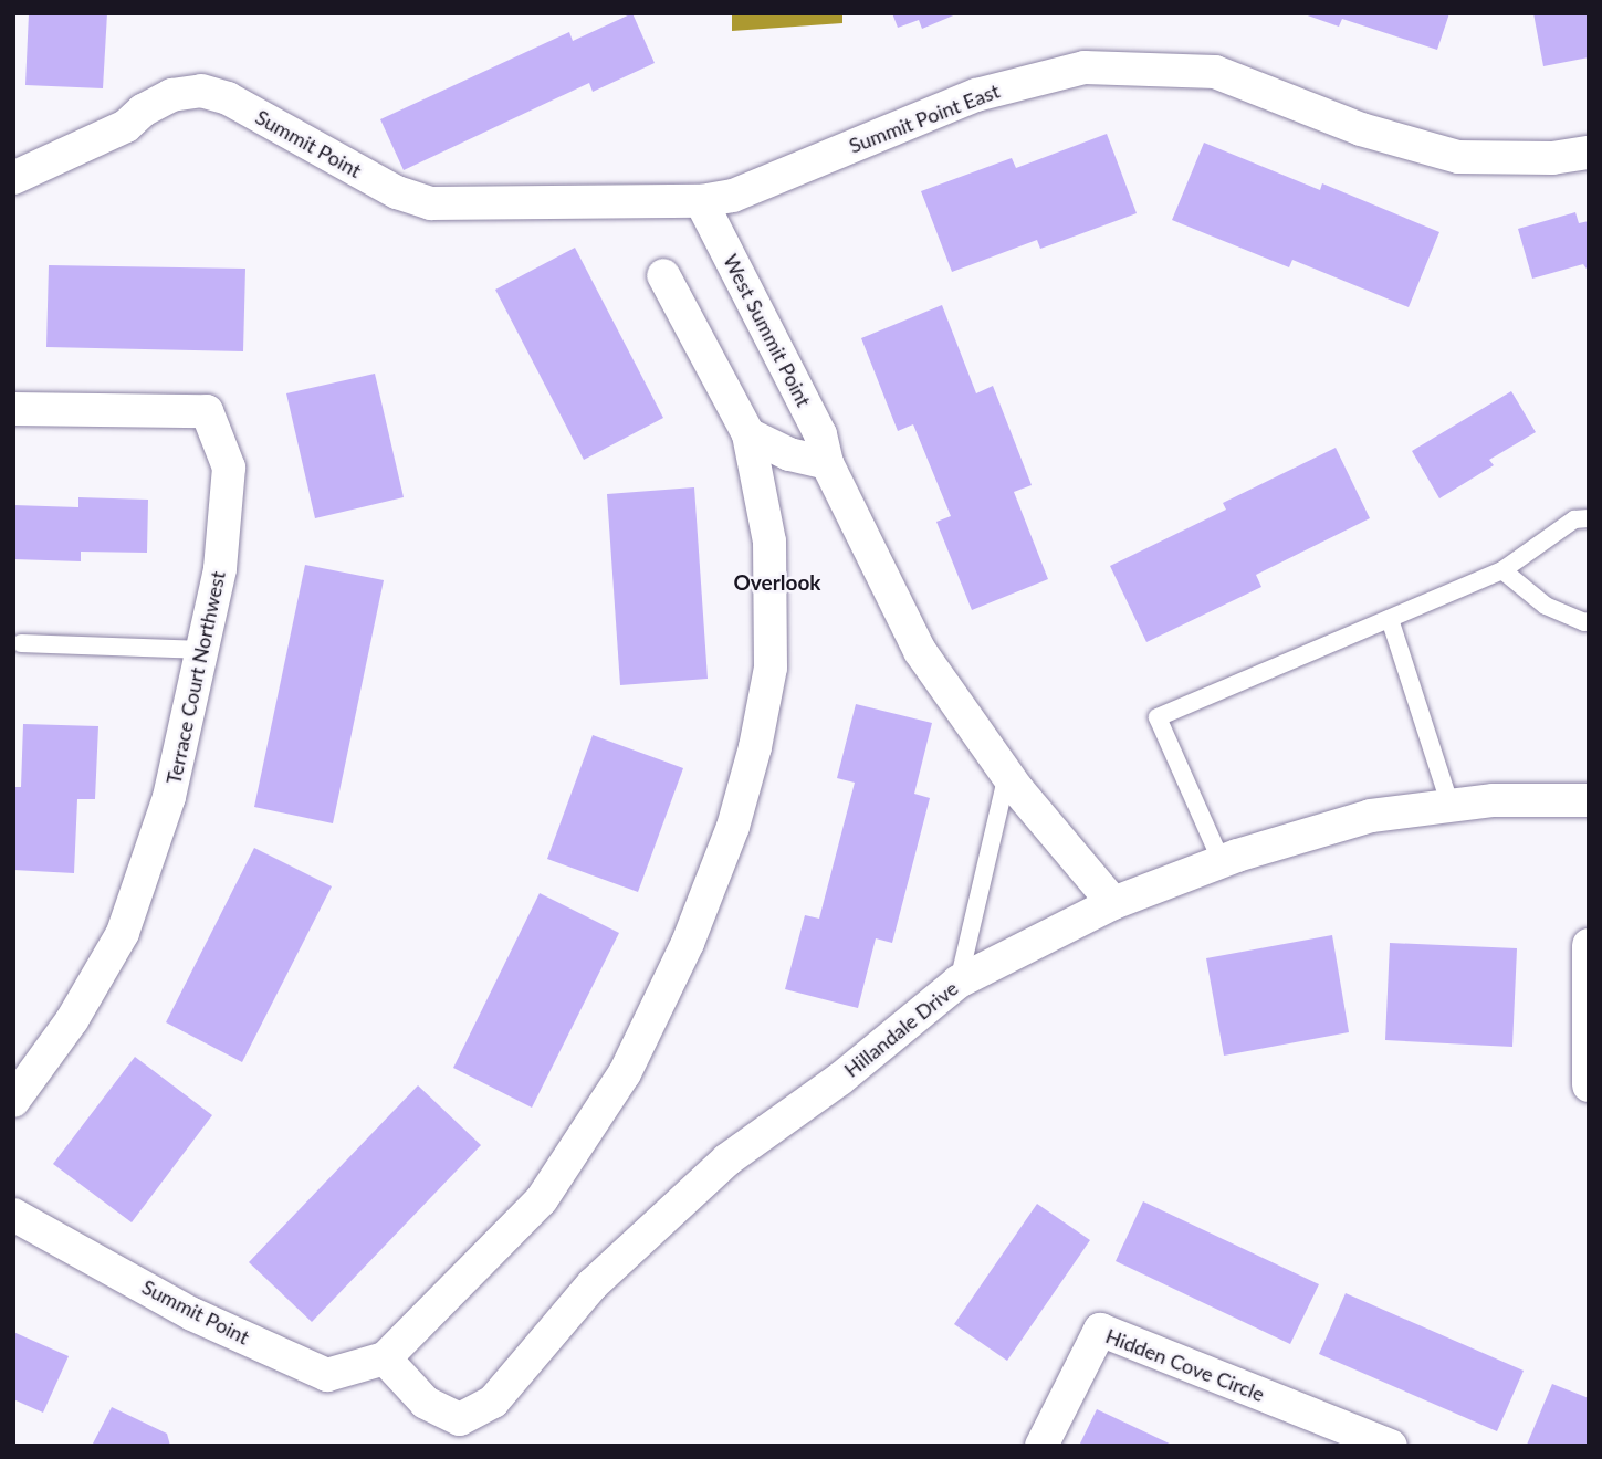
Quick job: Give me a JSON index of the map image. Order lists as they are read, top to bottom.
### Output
{
  "streets": {
    "street": [
      "Summit Point East",
      "Summit Point",
      "West Summit Point",
      "Terrace Court Northwest",
      "Hillandale Drive",
      "Hidden Cove Circle"
    ]
  },
  "crossings": [
    ["Summit Point East", "Summit Point"],
    ["Summit Point East", "West Summit Point"],
    ["Summit Point", "Hillandale Drive"],
    ["West Summit Point", "Hillandale Drive"]
  ],
  "districts": ["Overlook"]
}
